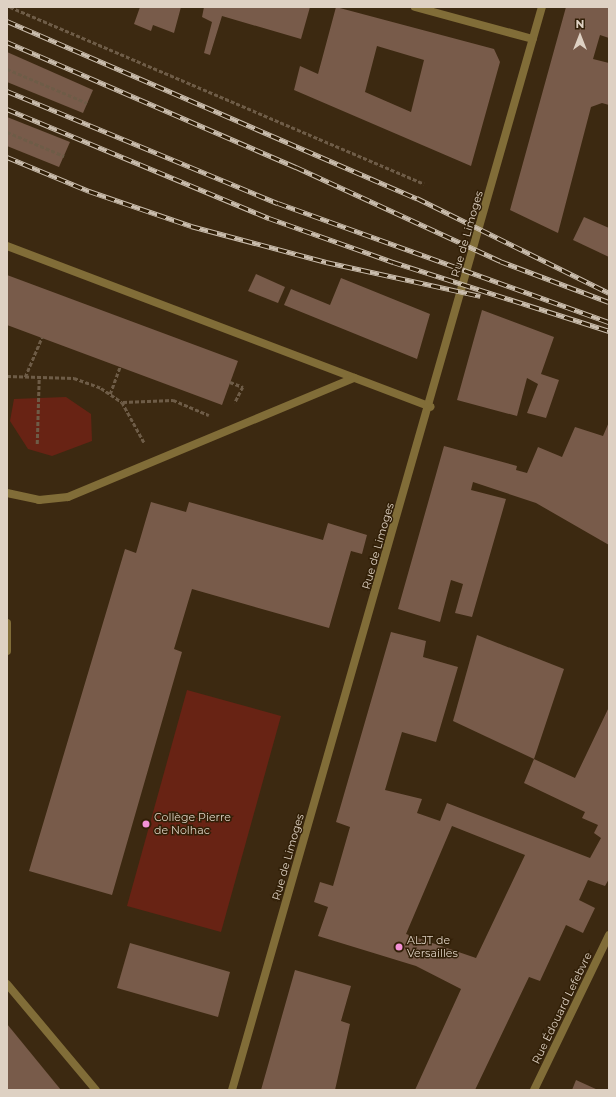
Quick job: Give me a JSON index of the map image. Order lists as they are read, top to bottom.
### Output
{
  "streets": {
    "street": ["Rue de Limoges", "Rue Édouard Lefebvre"]
  },
  "places": ["Collège Pierre de Nolhac", "ALJT de Versailles"],
  "north": "top"
}
